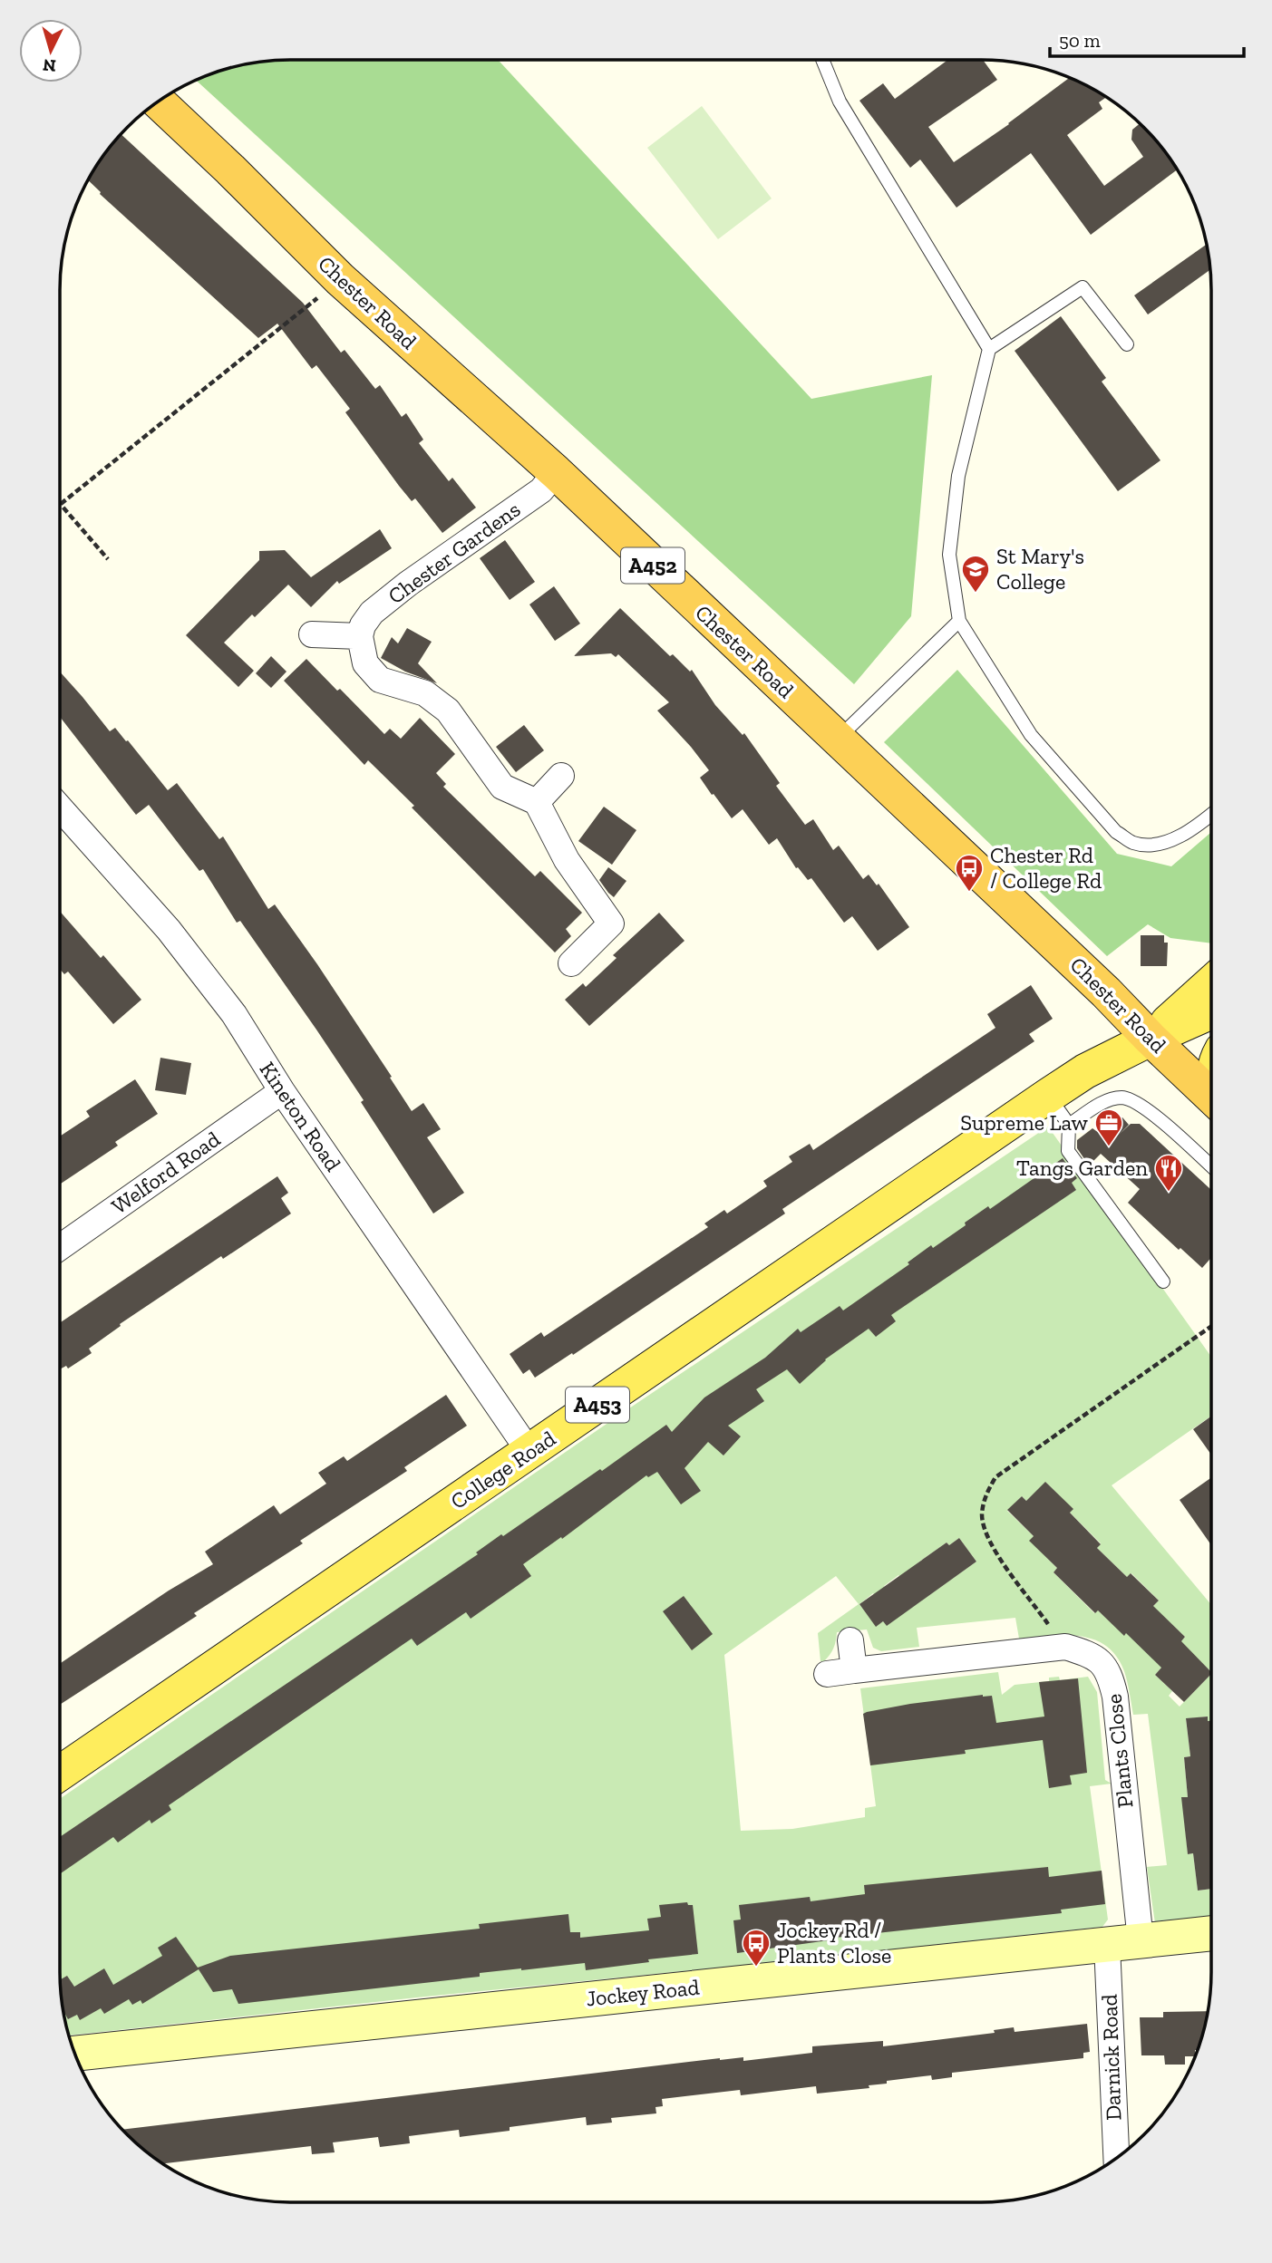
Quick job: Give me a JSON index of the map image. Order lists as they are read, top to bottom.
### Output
{
  "streets": {
    "highway": ["Chester Road", "A452"],
    "main road": ["A453", "College Road", "Jockey Road"],
    "street": [
      "Chester Gardens",
      "Kineton Road",
      "Welford Road",
      "Plants Close",
      "Darnick Road"
    ]
  },
  "crossings": [
    ["Chester Road", "Chester Gardens"],
    ["Chester Road", "College Road"],
    ["Kineton Road", "Welford Road"],
    ["Kineton Road", "College Road"],
    ["Plants Close", "Jockey Road"],
    ["Plants Close", "Darnick Road"],
    ["Jockey Road", "Darnick Road"]
  ],
  "places": {
    "school or university": ["St Mary's College"],
    "bus stop": ["Chester Rd / College Rd", "Jockey Rd / Plants Close"],
    "office": ["Supreme Law"],
    "restaurant": ["Tangs Garden"]
  },
  "scale_bar": "50 m",
  "north": "bottom"
}
